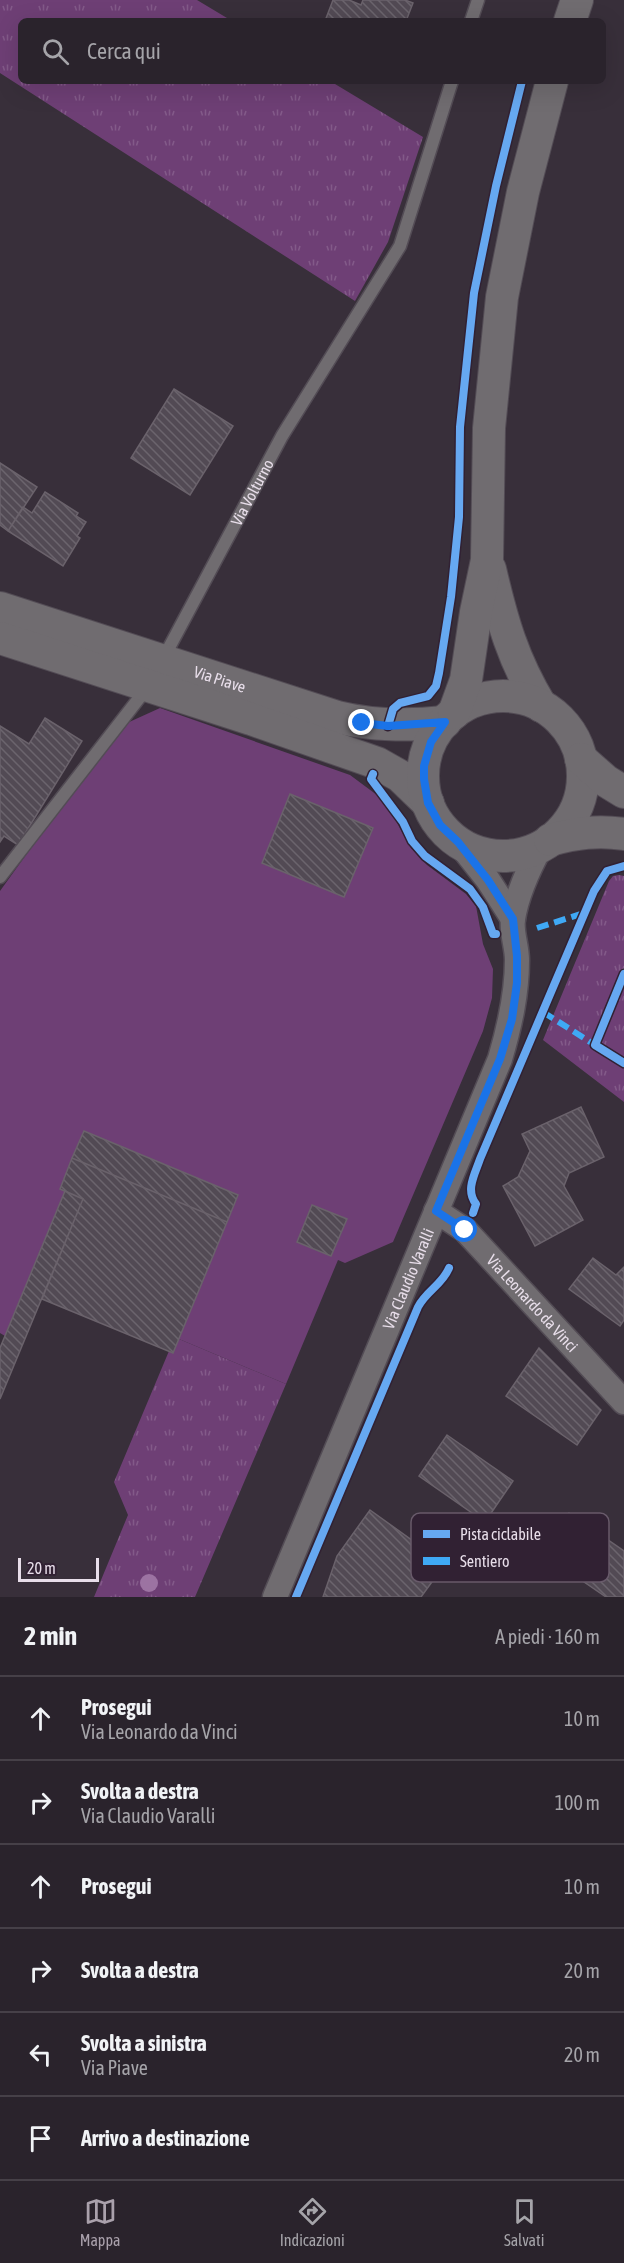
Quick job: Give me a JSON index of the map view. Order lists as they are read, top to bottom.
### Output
{
  "streets": {
    "street": ["Via Piave", "Via Claudio Varalli", "Via Leonardo da Vinci"],
    "lane": ["Via Volturno"]
  },
  "crossings": [
    ["Via Volturno", "Via Piave"],
    ["Via Piave", "Via Claudio Varalli"],
    ["Via Claudio Varalli", "Via Leonardo da Vinci"]
  ],
  "legend": ["Pista ciclabile", "Sentiero"],
  "scale_bar": "20 m",
  "page": {
    "search": "Cerca qui",
    "scale": "20 m",
    "heading": ["2 min", "A piedi · 160 m"],
    "list": [
      ["Prosegui", "Via Leonardo da Vinci", "10 m"],
      ["Svolta a destra", "Via Claudio Varalli", "100 m"],
      ["Prosegui", "10 m"],
      ["Svolta a destra", "20 m"],
      ["Svolta a sinistra", "Via Piave", "20 m"],
      "Arrivo a destinazione"
    ],
    "nav": ["Mappa", "Indicazioni", "Salvati"]
  }
}
